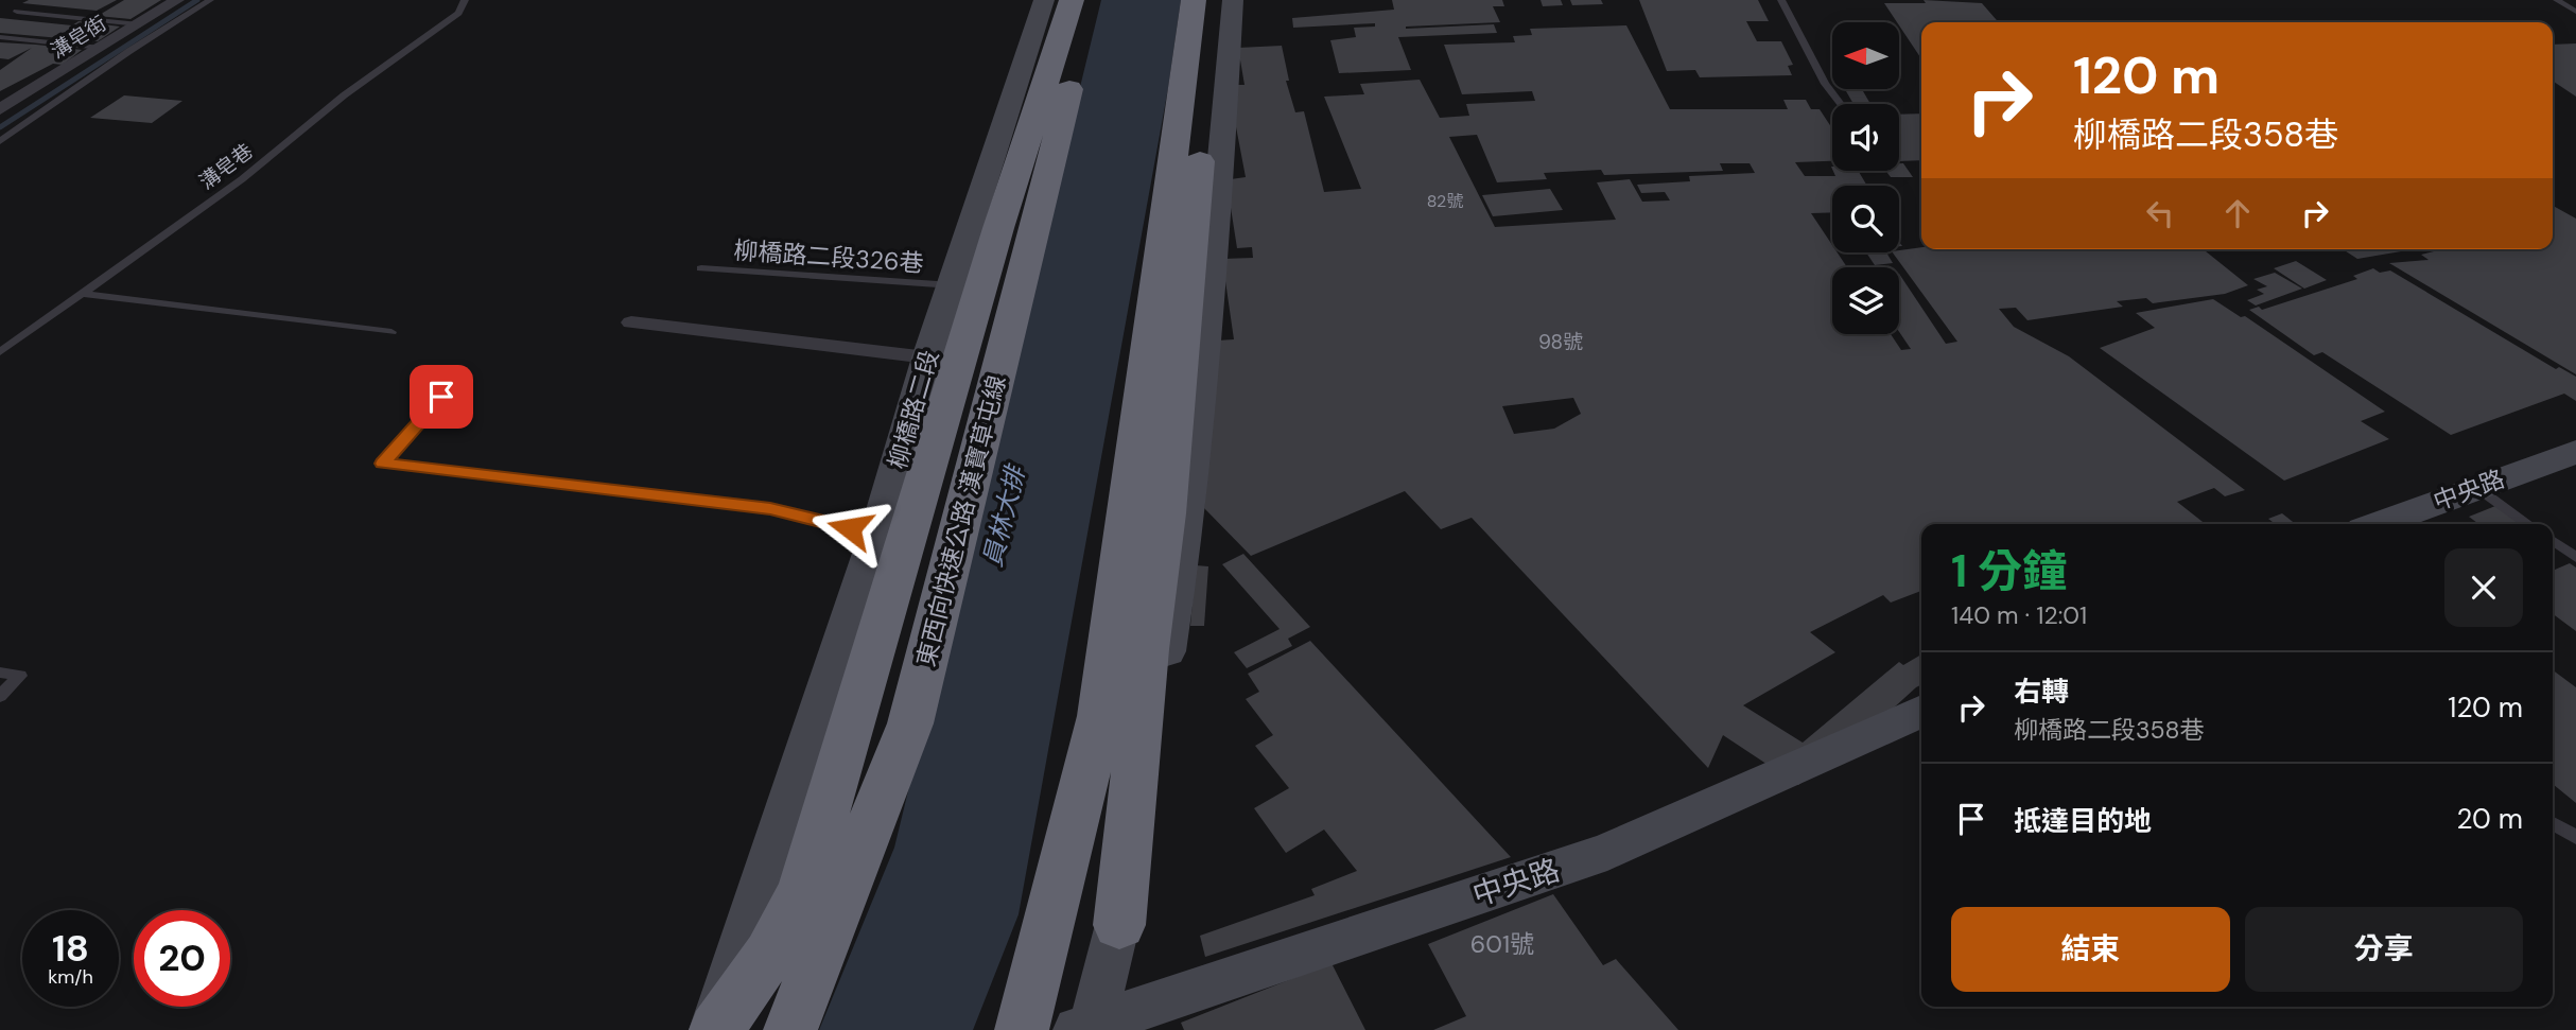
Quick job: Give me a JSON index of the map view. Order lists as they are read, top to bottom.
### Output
{
  "streets": {
    "highway": ["東西向快速公路 漢寶草屯線"],
    "main road": ["柳橋路二段", "中央路"],
    "street": ["溝皂街"],
    "lane": ["溝皂巷", "柳橋路二段326巷"]
  },
  "crossings": [
    ["柳橋路二段326巷", "柳橋路二段"]
  ],
  "water": ["員林大排"],
  "house_numbers": ["82號", "98號", "601號"],
  "north": "left",
  "page": {
    "turn": ["120 m", "柳橋路二段358巷"],
    "heading": ["1 分鐘", "140 m · 12:01"],
    "list": [
      {
        "name": "右轉",
        "note": "柳橋路二段358巷",
        "value": "120 m"
      },
      {
        "name": "抵達目的地",
        "value": "20 m"
      }
    ],
    "buttons": ["結束", "分享"],
    "speed": "18 km/h",
    "limit": "20"
  }
}
